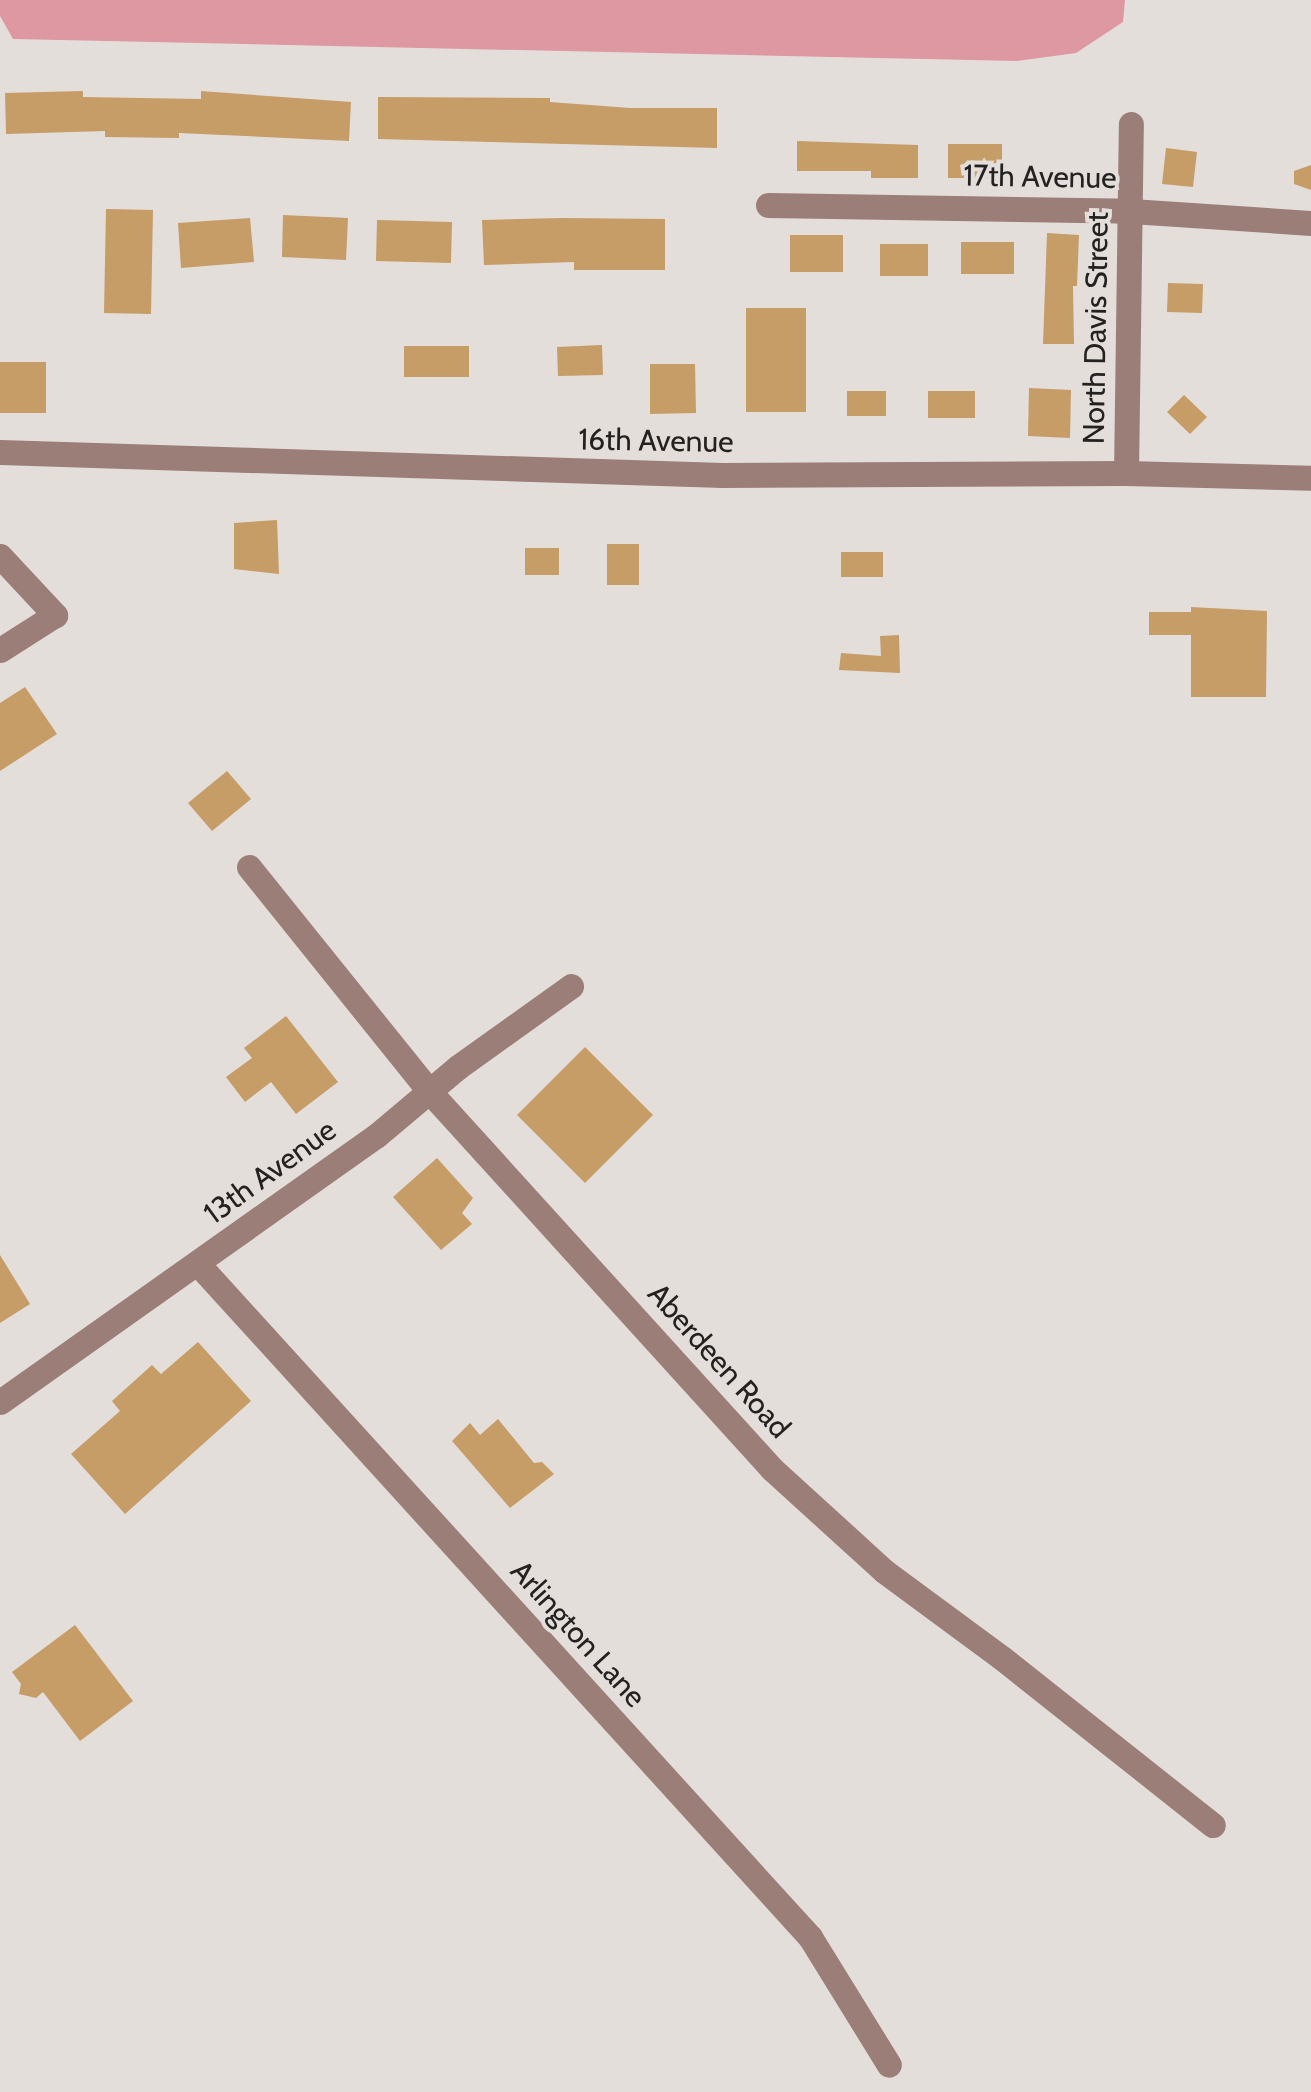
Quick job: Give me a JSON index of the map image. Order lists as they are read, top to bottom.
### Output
{
  "streets": {
    "street": [
      "17th Avenue",
      "North Davis Street",
      "16th Avenue",
      "13th Avenue",
      "Aberdeen Road",
      "Arlington Lane"
    ]
  },
  "crossings": [
    ["17th Avenue", "North Davis Street"],
    ["North Davis Street", "16th Avenue"],
    ["13th Avenue", "Aberdeen Road"],
    ["13th Avenue", "Arlington Lane"]
  ]
}
